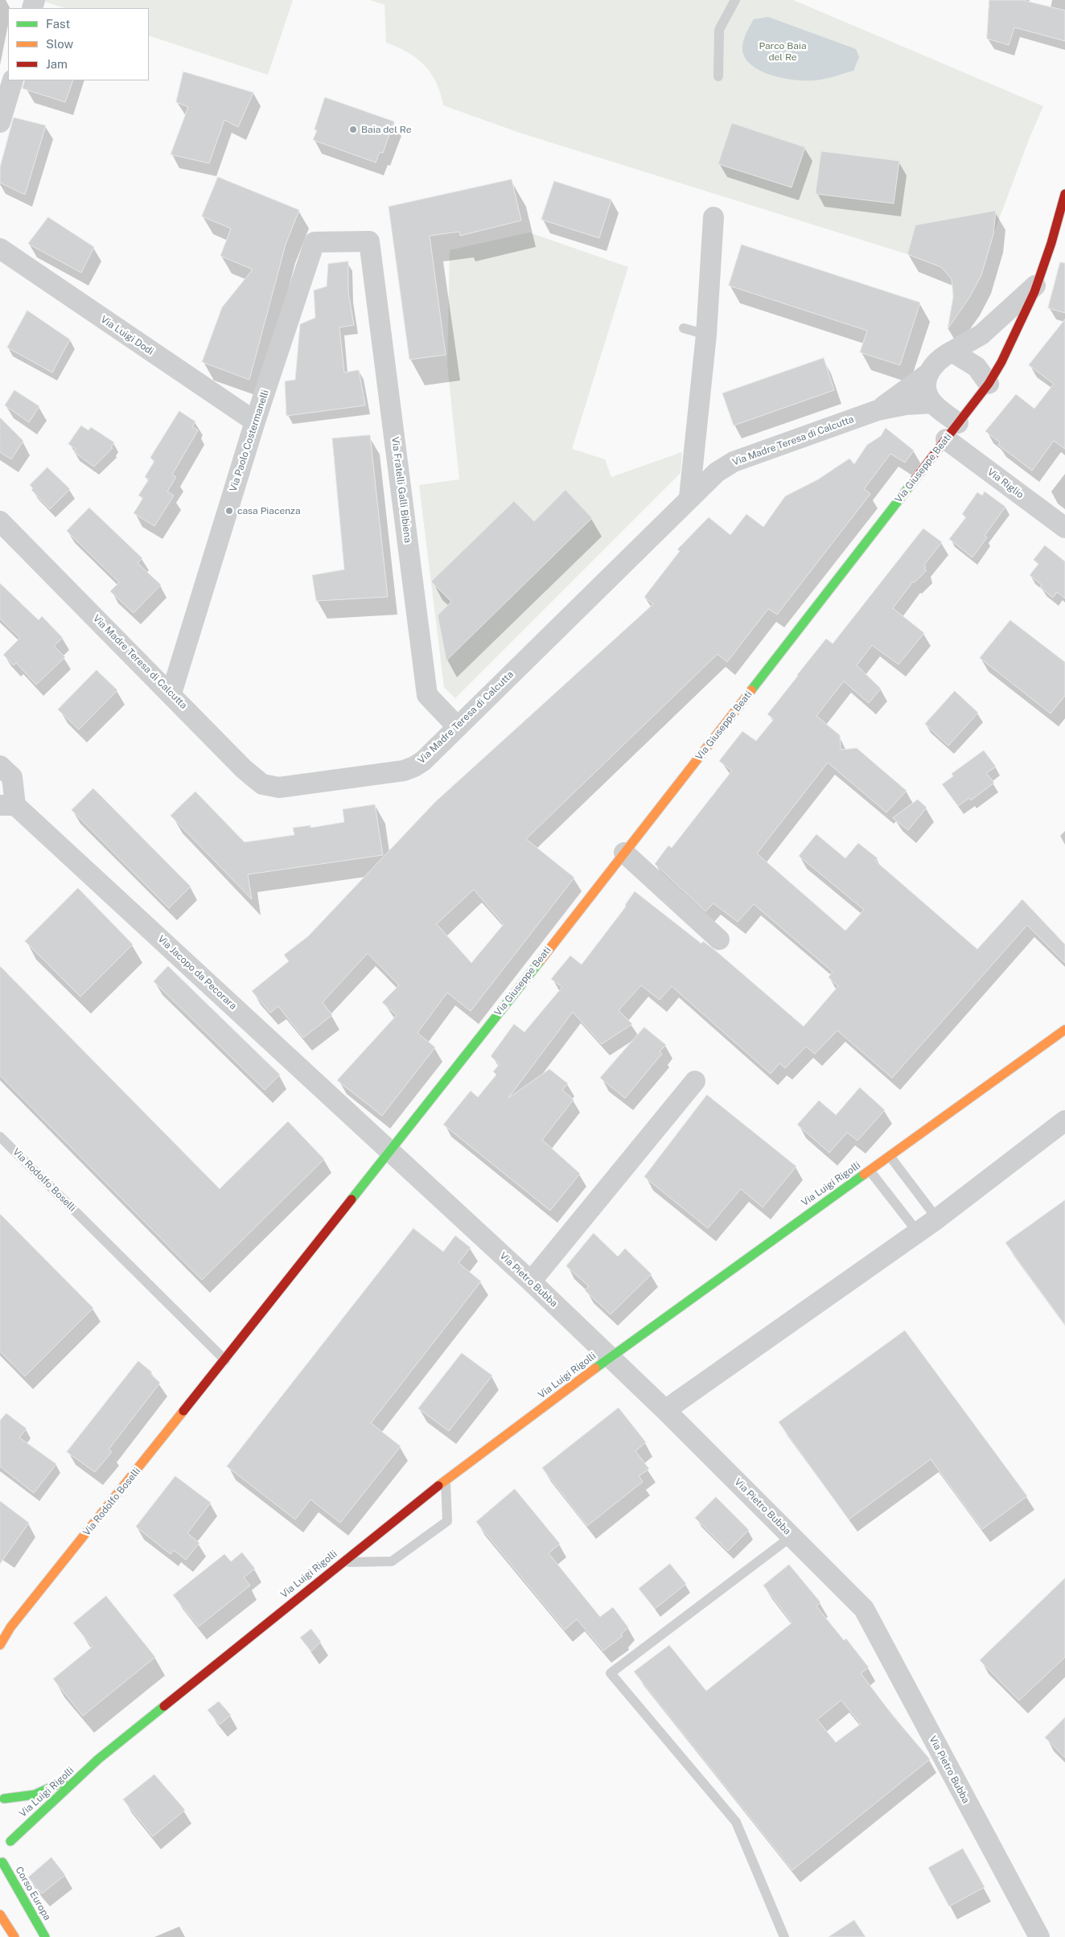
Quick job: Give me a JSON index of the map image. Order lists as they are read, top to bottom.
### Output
{
  "streets": {
    "street": [
      "Via Luigi Dodi",
      "Via Paolo Costermanelli",
      "Via Madre Teresa di Calcutta",
      "Via Giuseppe Beati",
      "Via Riglio",
      "Via Fratelli Galli Bibiena",
      "Via Jacopo da Pecorara",
      "Via Rodolfo Boselli",
      "Via Luigi Rigolli",
      "Via Pietro Bubba",
      "Corso Europa"
    ]
  },
  "crossings": [
    ["Via Luigi Dodi", "Via Paolo Costermanelli"],
    ["Via Paolo Costermanelli", "Via Madre Teresa di Calcutta"],
    ["Via Paolo Costermanelli", "Via Fratelli Galli Bibiena"],
    ["Via Madre Teresa di Calcutta", "Via Giuseppe Beati"],
    ["Via Madre Teresa di Calcutta", "Via Fratelli Galli Bibiena"],
    ["Via Giuseppe Beati", "Via Riglio"],
    ["Via Giuseppe Beati", "Via Jacopo da Pecorara"],
    ["Via Giuseppe Beati", "Via Rodolfo Boselli"],
    ["Via Giuseppe Beati", "Via Pietro Bubba"],
    ["Via Jacopo da Pecorara", "Via Rodolfo Boselli"],
    ["Via Jacopo da Pecorara", "Via Pietro Bubba"],
    ["Via Rodolfo Boselli", "Via Pietro Bubba"],
    ["Via Luigi Rigolli", "Via Pietro Bubba"],
    ["Via Luigi Rigolli", "Corso Europa"]
  ],
  "parks": ["Parco Baia del Re"],
  "places": ["Baia del Re", "casa Piacenza"],
  "legend": ["Fast", "Slow", "Jam"]
}
